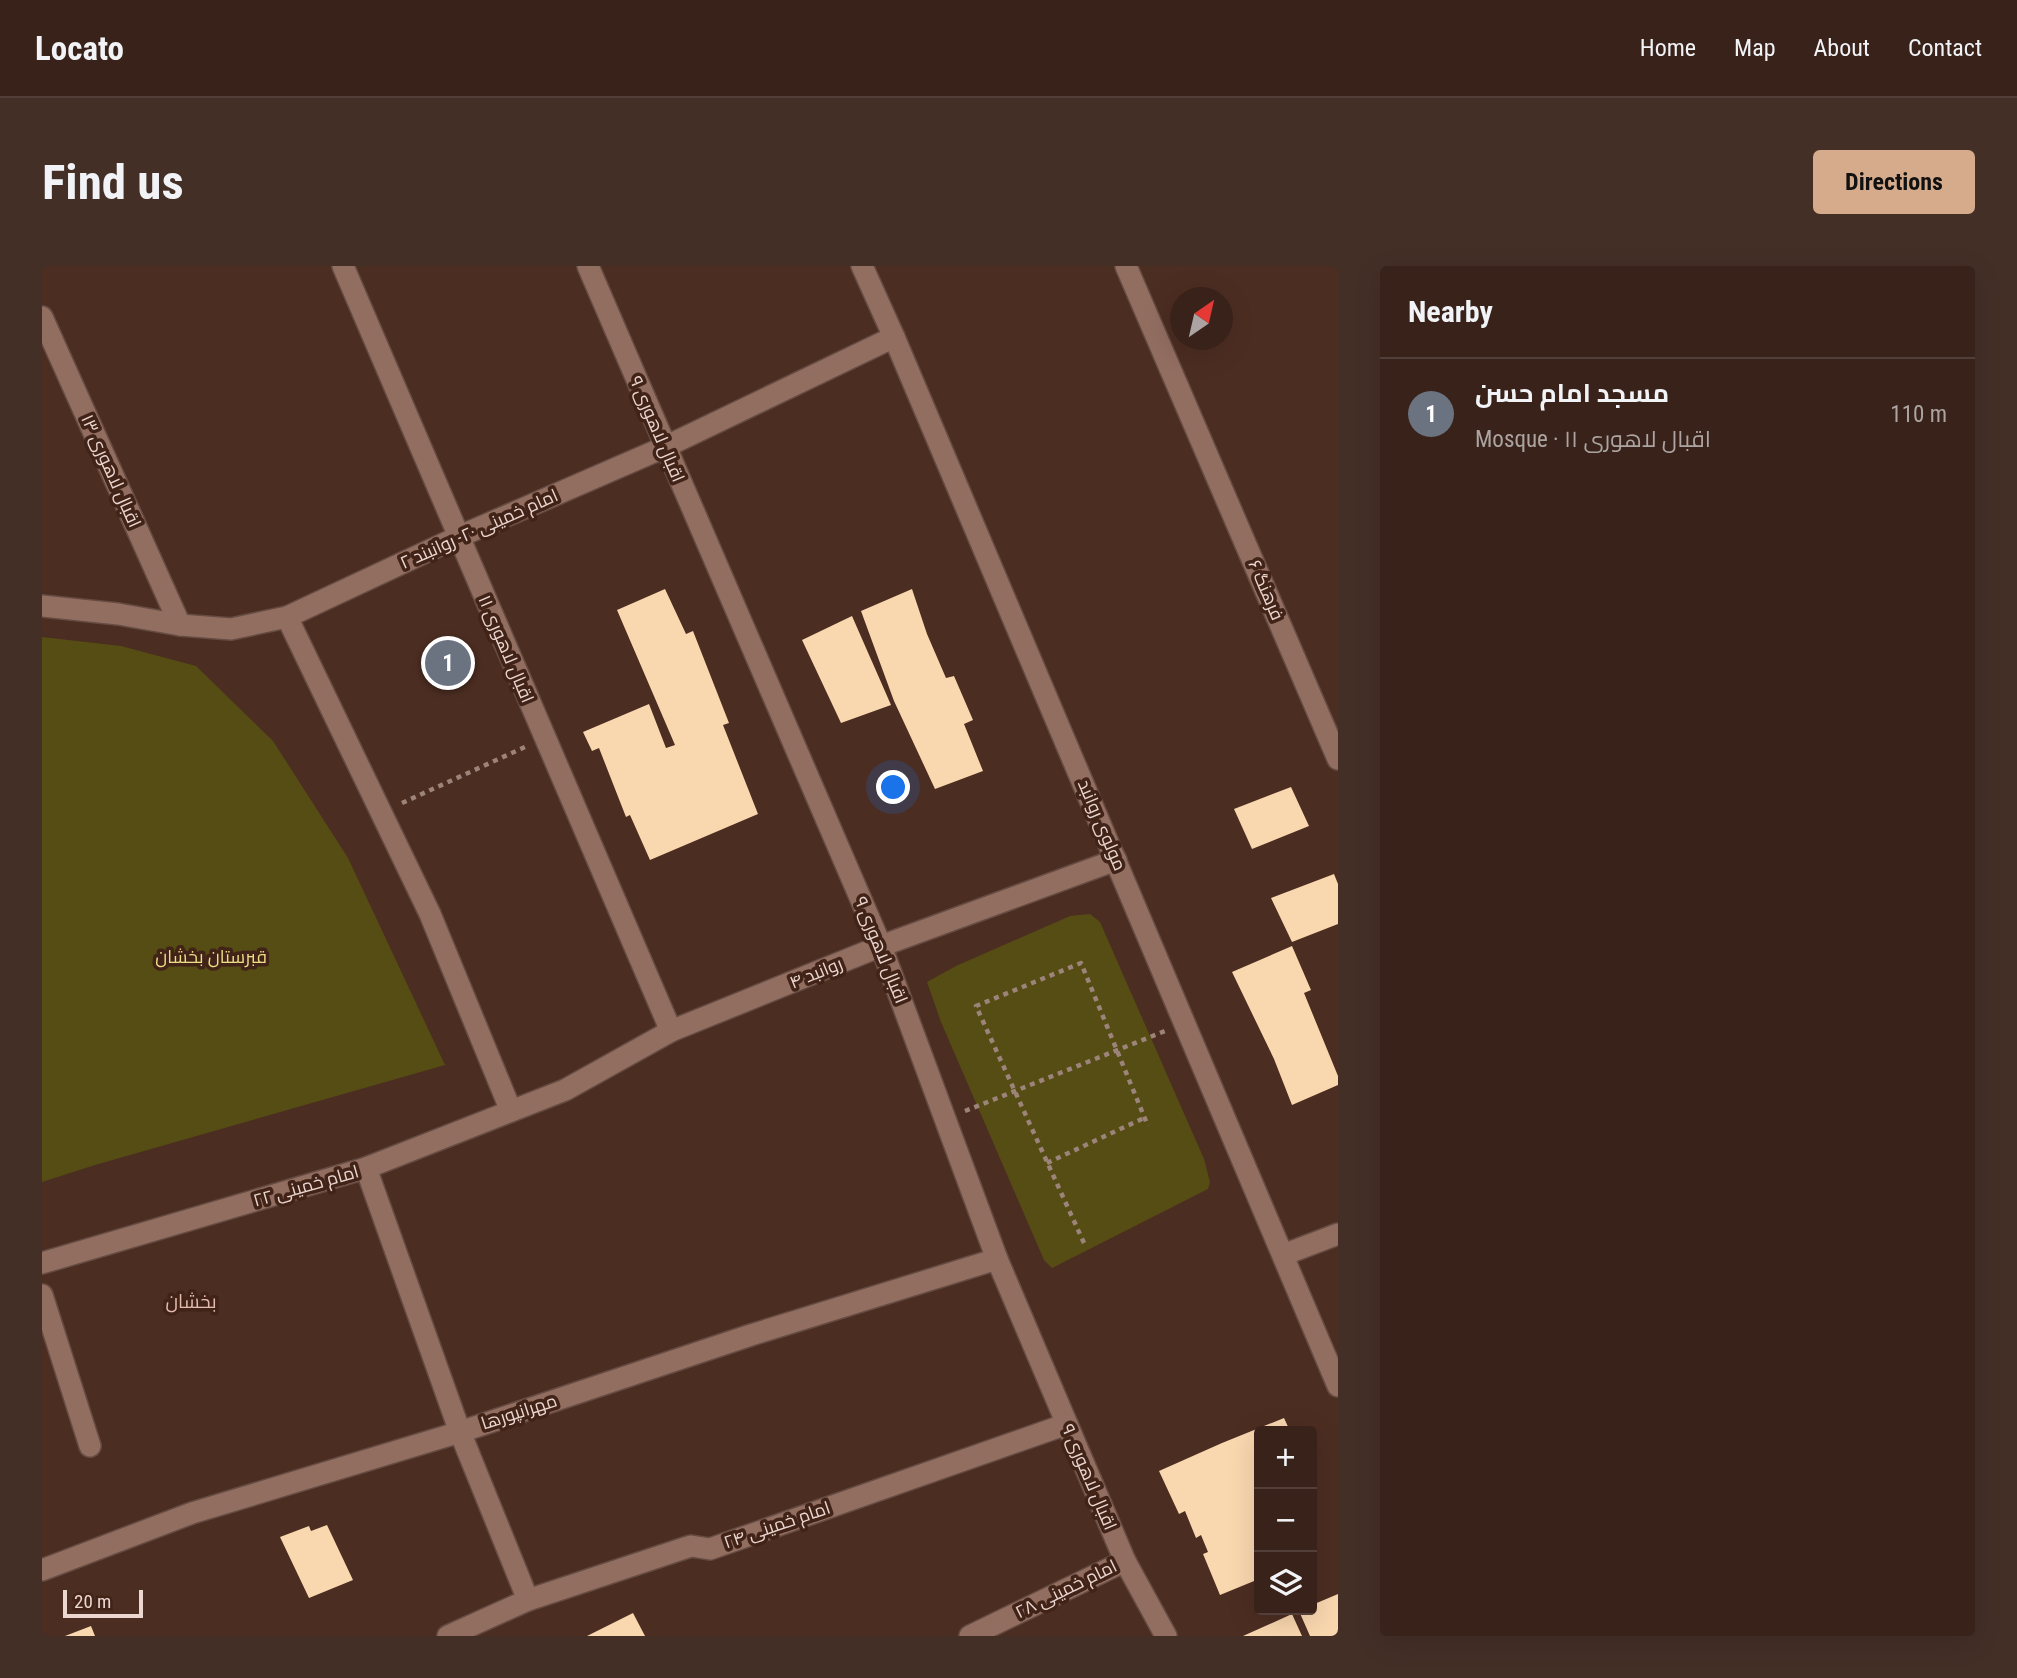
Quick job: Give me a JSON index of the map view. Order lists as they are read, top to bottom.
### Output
{
  "streets": {
    "street": [
      "اقبال لاهوری ۹",
      "اقبال لاهوری ۱۳",
      "امام خمینی ۲۰- روانبند ۲",
      "فرهنگ ۶",
      "اقبال لاهوری ۱۱",
      "مولوی روانبد",
      "روانبد ۴",
      "امام خمینی ۲۲",
      "مهرانپورها",
      "امام خمینی ۲۴",
      "امام خمینی ۲۸"
    ]
  },
  "crossings": [
    ["اقبال لاهوری ۹", "امام خمینی ۲۰- روانبند ۲"],
    ["اقبال لاهوری ۹", "روانبد ۴"],
    ["اقبال لاهوری ۹", "مهرانپورها"],
    ["اقبال لاهوری ۹", "امام خمینی ۲۴"],
    ["اقبال لاهوری ۹", "امام خمینی ۲۸"],
    ["اقبال لاهوری ۱۳", "امام خمینی ۲۰- روانبند ۲"],
    ["امام خمینی ۲۰- روانبند ۲", "اقبال لاهوری ۱۱"],
    ["امام خمینی ۲۰- روانبند ۲", "مولوی روانبد"],
    ["اقبال لاهوری ۱۱", "روانبد ۴"],
    ["مولوی روانبد", "روانبد ۴"],
    ["روانبد ۴", "امام خمینی ۲۲"]
  ],
  "districts": ["بخشان"],
  "parks": ["قبرستان بخشان"],
  "scale_bar": "20 m",
  "north": "top right",
  "page": {
    "header": "Locato",
    "nav": [
      "Home",
      "Map",
      "About",
      "Contact"
    ],
    "buttons": "Directions",
    "title": "Find us",
    "heading": "Nearby",
    "list": [
      {
        "mark": "1",
        "name": "مسجد امام حسن",
        "note": "Mosque · اقبال لاهوری ۱۱",
        "value": "110 m"
      }
    ],
    "pins": "1",
    "map_buttons": ["+", "−"],
    "scale": "20 m"
  }
}
